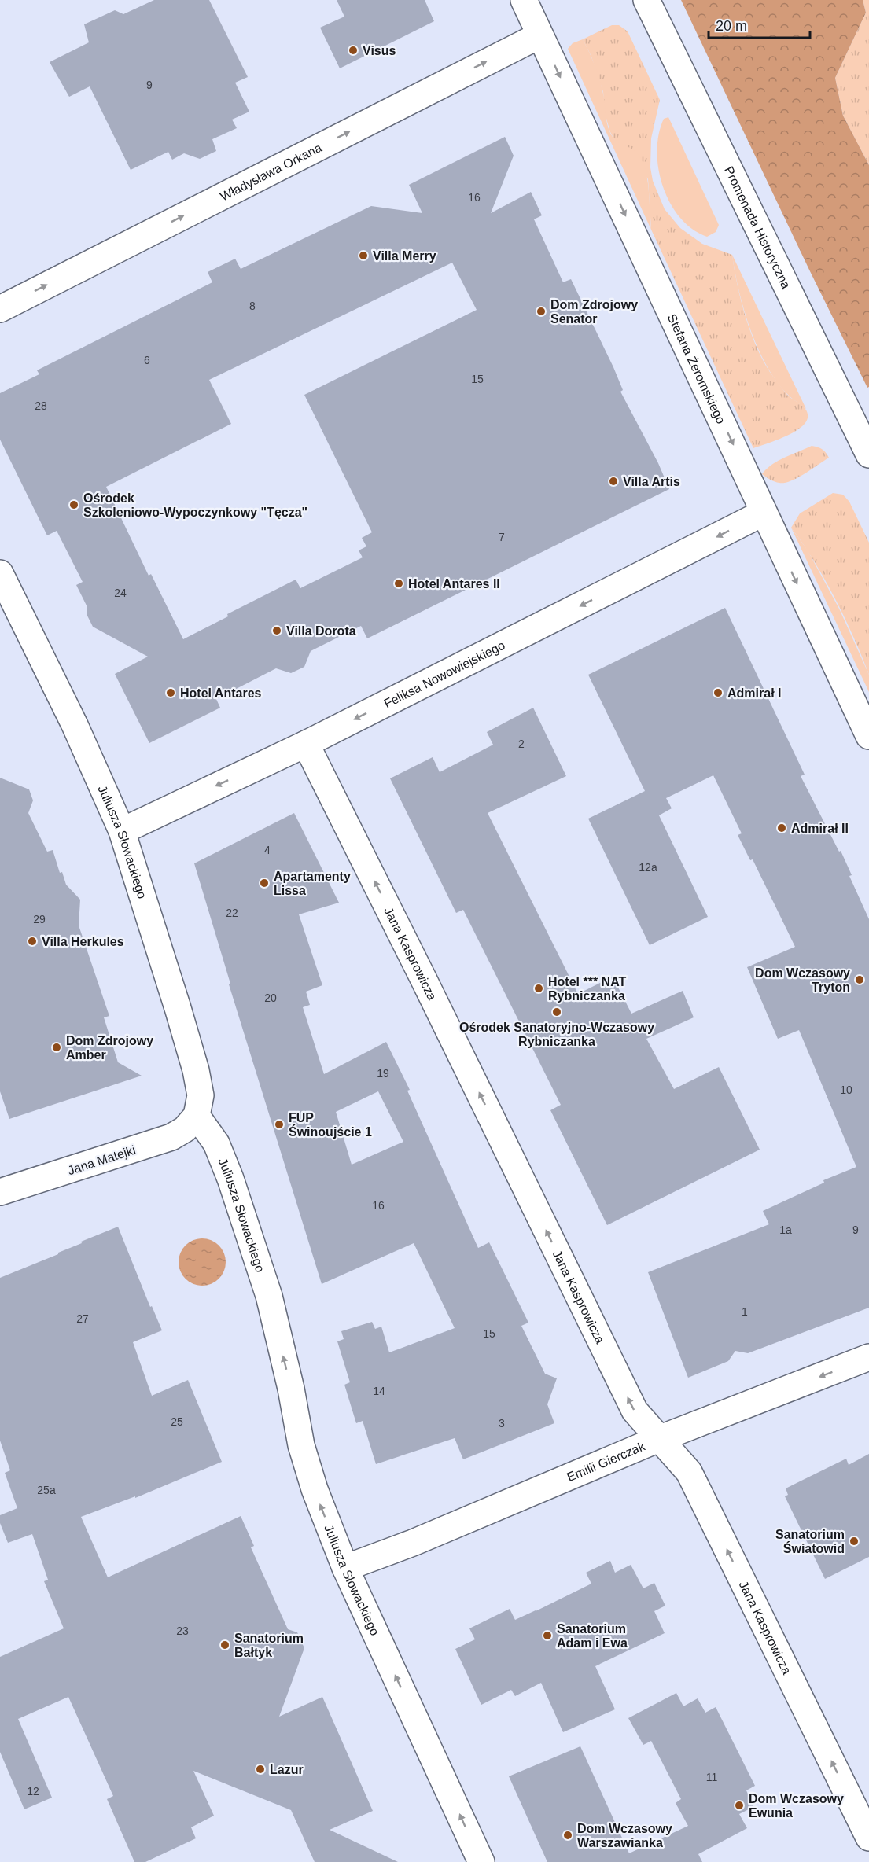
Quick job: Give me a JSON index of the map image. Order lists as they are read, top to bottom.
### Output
{
  "streets": {
    "street": [
      "Władysława Orkana",
      "Promenada Historyczna",
      "Stefana Żeromskiego",
      "Feliksa Nowowiejskiego",
      "Juliusza Słowackiego",
      "Jana Kasprowicza",
      "Jana Matejki",
      "Emilii Gierczak"
    ]
  },
  "crossings": [
    ["Władysława Orkana", "Stefana Żeromskiego"],
    ["Stefana Żeromskiego", "Feliksa Nowowiejskiego"],
    ["Feliksa Nowowiejskiego", "Juliusza Słowackiego"],
    ["Feliksa Nowowiejskiego", "Jana Kasprowicza"],
    ["Juliusza Słowackiego", "Jana Matejki"],
    ["Juliusza Słowackiego", "Emilii Gierczak"],
    ["Jana Kasprowicza", "Emilii Gierczak"]
  ],
  "one_way": [
    "Władysława Orkana",
    "Stefana Żeromskiego",
    "Feliksa Nowowiejskiego",
    "Juliusza Słowackiego",
    "Jana Kasprowicza",
    "Emilii Gierczak"
  ],
  "places": [
    "Visus",
    "Villa Merry",
    "Dom Zdrojowy Senator",
    "Villa Artis",
    "Ośrodek Szkoleniowo-Wypoczynkowy \"Tęcza\"",
    "Hotel Antares II",
    "Villa Dorota",
    "Hotel Antares",
    "Admirał I",
    "Admirał II",
    "Apartamenty Lissa",
    "Villa Herkules",
    "Dom Wczasowy Tryton",
    "Hotel *** NAT Rybniczanka",
    "Ośrodek Sanatoryjno-Wczasowy Rybniczanka",
    "Dom Zdrojowy Amber",
    "FUP Świnoujście 1",
    "Sanatorium Światowid",
    "Sanatorium Adam i Ewa",
    "Sanatorium Bałtyk",
    "Lazur",
    "Dom Wczasowy Ewunia",
    "Dom Wczasowy Warszawianka"
  ],
  "house_numbers": [
    "9",
    "16",
    "8",
    "6",
    "15",
    "28",
    "7",
    "24",
    "2",
    "4",
    "12a",
    "22",
    "29",
    "20",
    "19",
    "10",
    "16",
    "1a",
    "9",
    "1",
    "27",
    "15",
    "14",
    "25",
    "3",
    "25a",
    "23",
    "11",
    "12"
  ],
  "scale_bar": "20 m"
}
